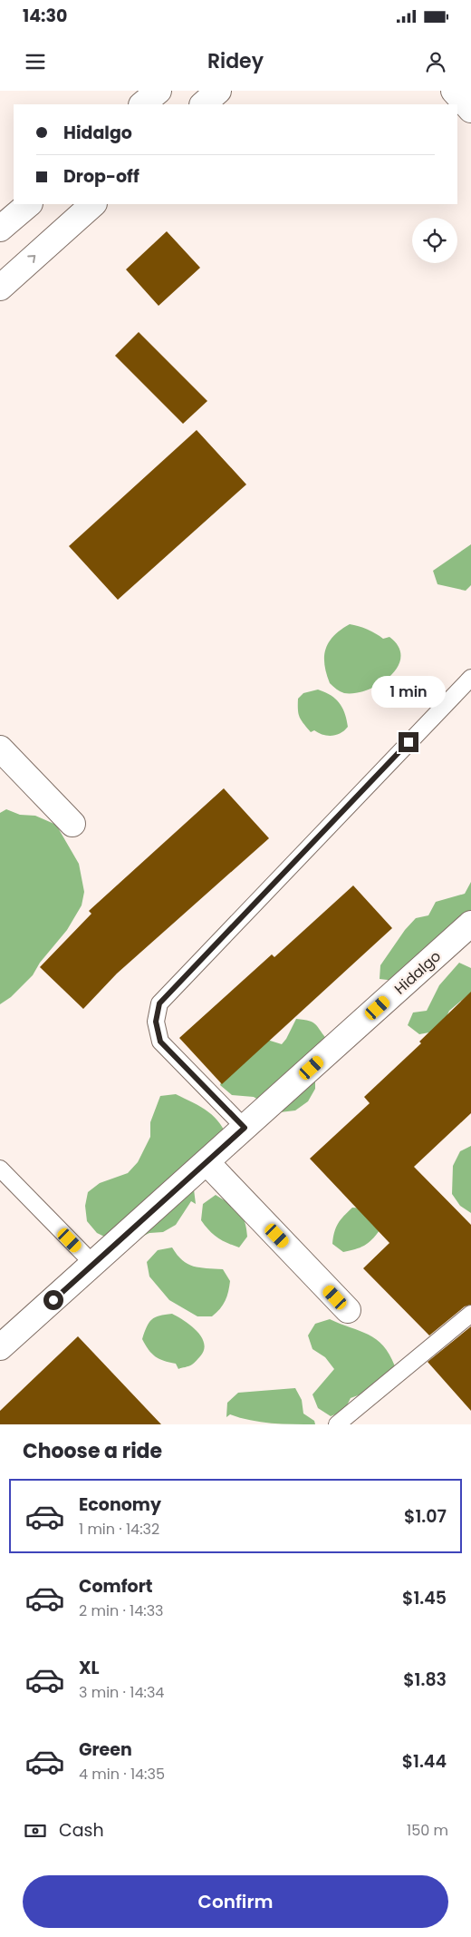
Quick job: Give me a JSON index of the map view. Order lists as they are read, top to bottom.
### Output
{
  "streets": {
    "street": ["Hidalgo"]
  },
  "page": {
    "status": "14:30",
    "header": "Ridey",
    "banner": ["Hidalgo", "Drop-off"],
    "bubble": "1 min",
    "heading": "Choose a ride",
    "list": [
      {
        "name": "Economy",
        "note": "1 min · 14:32",
        "value": "$1.07"
      },
      {
        "name": "Comfort",
        "note": "2 min · 14:33",
        "value": "$1.45"
      },
      {
        "name": "XL",
        "note": "3 min · 14:34",
        "value": "$1.83"
      },
      {
        "name": "Green",
        "note": "4 min · 14:35",
        "value": "$1.44"
      }
    ],
    "pay": ["Cash", "150 m"],
    "buttons": "Confirm"
  }
}
